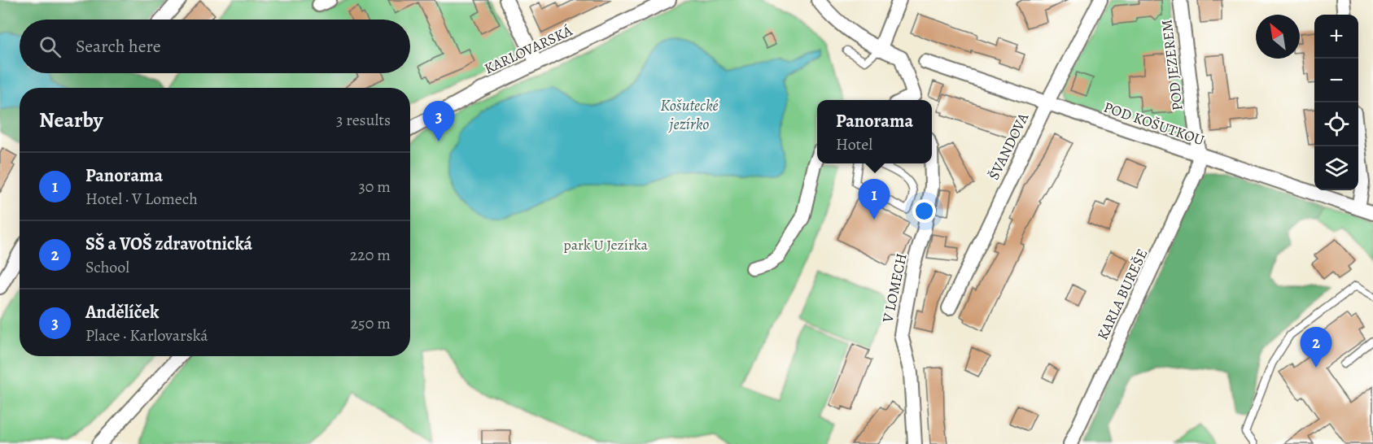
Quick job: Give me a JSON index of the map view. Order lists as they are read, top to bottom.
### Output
{
  "streets": {
    "street": [
      "KARLOVARSKÁ",
      "POD JEZEREM",
      "POD KOŠUTKOU",
      "ŠVANDOVA",
      "V LOMECH",
      "KARLA BUREŠE"
    ]
  },
  "crossings": [
    ["POD JEZEREM", "POD KOŠUTKOU"],
    ["POD JEZEREM", "KARLA BUREŠE"],
    ["POD KOŠUTKOU", "ŠVANDOVA"],
    ["POD KOŠUTKOU", "KARLA BUREŠE"]
  ],
  "water": ["Košutecké jezírko"],
  "parks": ["park U Jezírka"],
  "north": "top left",
  "page": {
    "map_buttons": ["+", "−"],
    "search": "Search here",
    "heading": ["Nearby", "3 results"],
    "popup": ["Panorama", "Hotel"],
    "pins": ["3", "1", "2"],
    "list": [
      {
        "mark": "1",
        "name": "Panorama",
        "note": "Hotel · V Lomech",
        "value": "30 m"
      },
      {
        "mark": "2",
        "name": "SŠ a VOŠ zdravotnická",
        "note": "School",
        "value": "220 m"
      },
      {
        "mark": "3",
        "name": "Andělíček",
        "note": "Place · Karlovarská",
        "value": "250 m"
      }
    ]
  }
}
